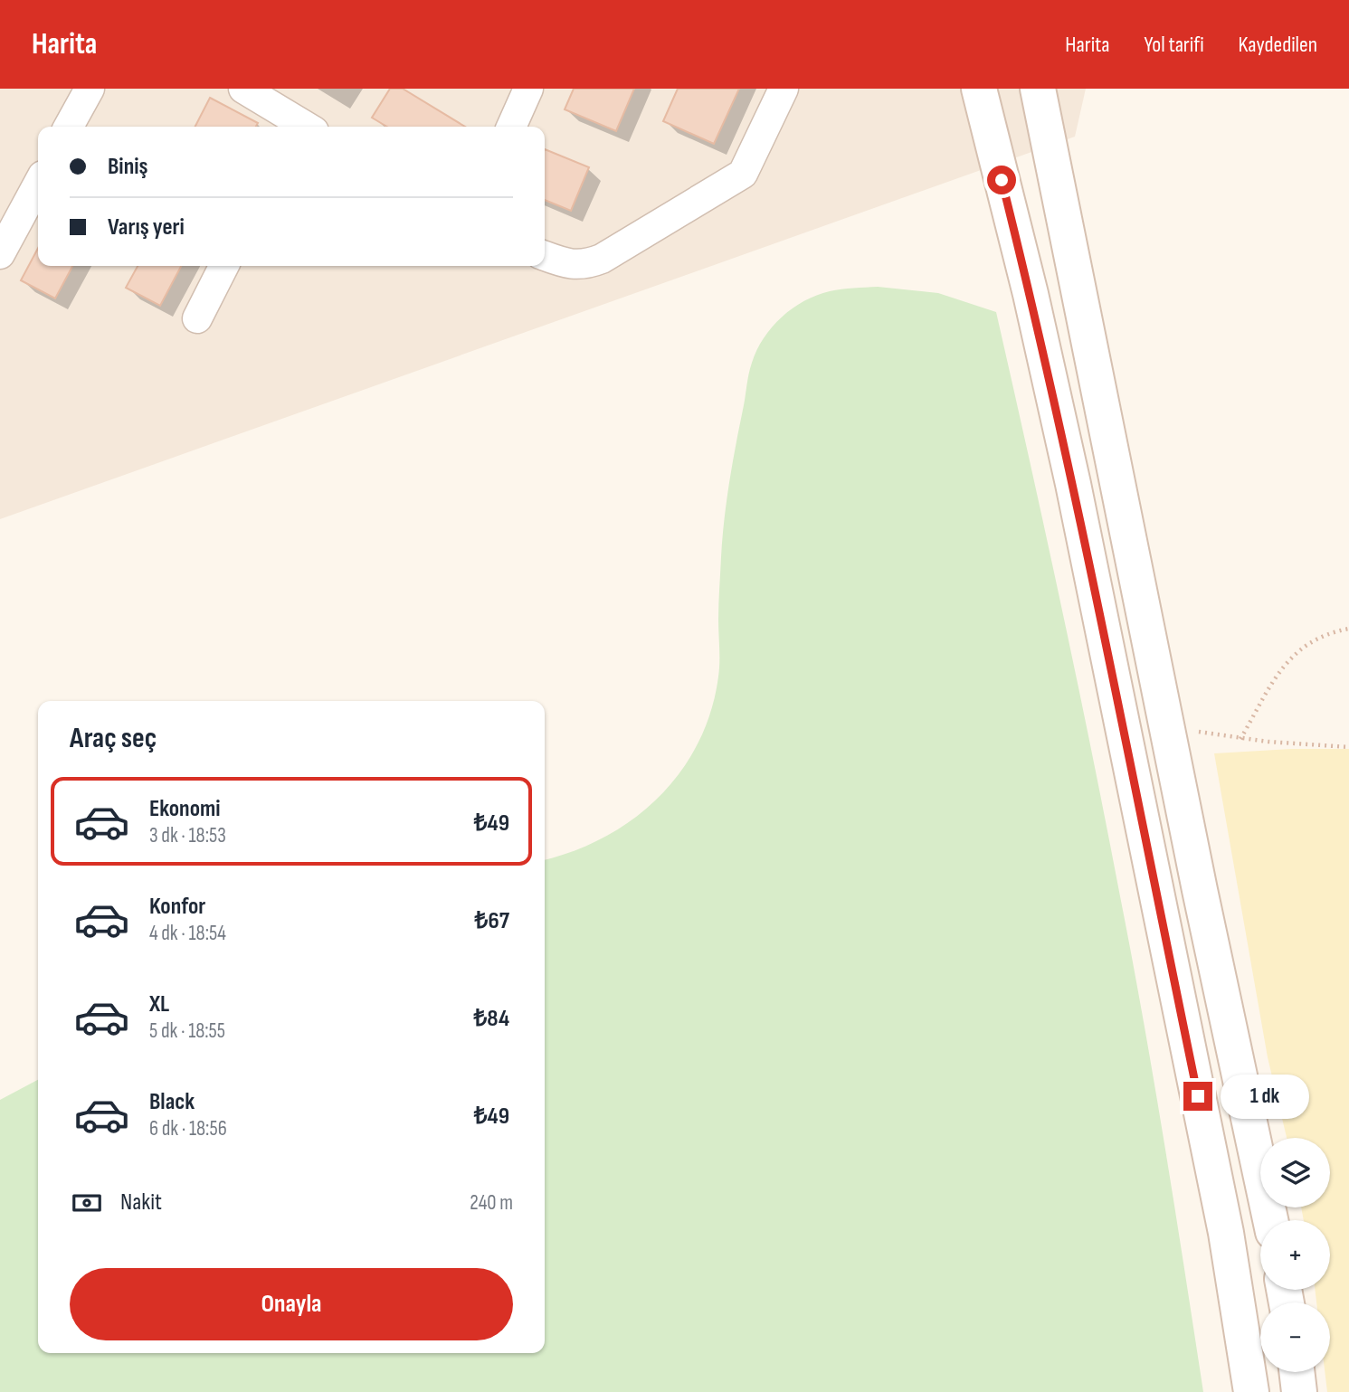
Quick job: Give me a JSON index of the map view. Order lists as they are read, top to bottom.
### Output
{
  "page": {
    "header": "Harita",
    "nav": ["Harita", "Yol tarifi", "Kaydedilen"],
    "banner": ["Biniş", "Varış yeri"],
    "heading": "Araç seç",
    "list": [
      {
        "name": "Ekonomi",
        "note": "3 dk · 18:53",
        "value": "₺49"
      },
      {
        "name": "Konfor",
        "note": "4 dk · 18:54",
        "value": "₺67"
      },
      {
        "name": "XL",
        "note": "5 dk · 18:55",
        "value": "₺84"
      },
      {
        "name": "Black",
        "note": "6 dk · 18:56",
        "value": "₺49"
      }
    ],
    "bubble": "1 dk",
    "map_buttons": ["+", "−"],
    "pay": ["Nakit", "240 m"],
    "buttons": "Onayla"
  }
}
